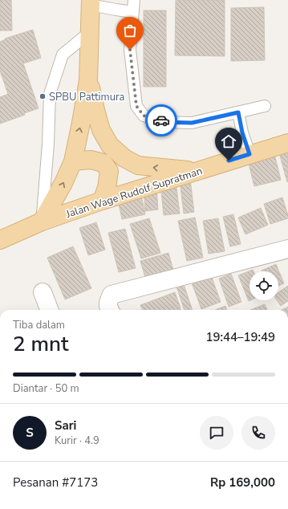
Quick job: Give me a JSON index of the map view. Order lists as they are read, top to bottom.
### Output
{
  "streets": {
    "main road": ["Jalan Wage Rudolf Supratman"]
  },
  "places": ["SPBU Pattimura"],
  "page": {
    "heading": ["2 mnt", "Tiba dalam", "19:44–19:49"],
    "panel": [
      "Sari",
      "Kurir · 4.9",
      "Pesanan #7173",
      "Rp 169,000"
    ],
    "bar": "Diantar · 50 m",
    "round": "S"
  }
}
